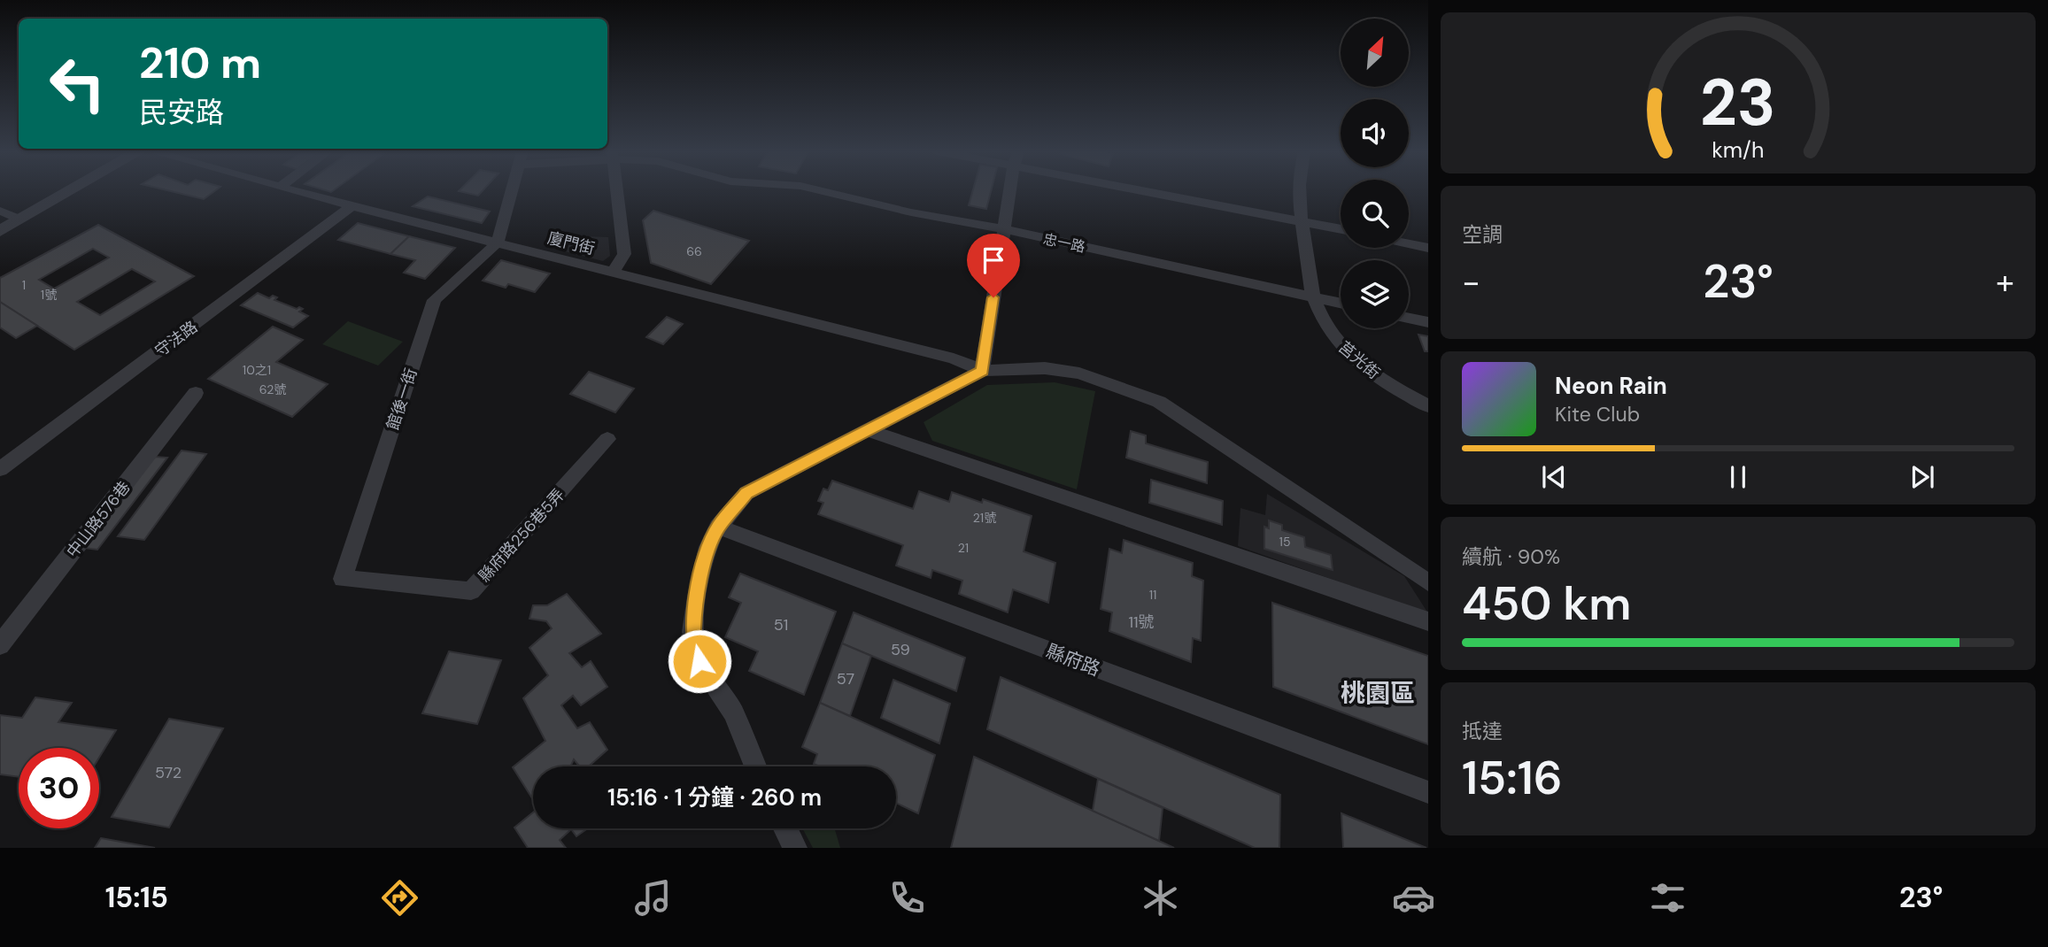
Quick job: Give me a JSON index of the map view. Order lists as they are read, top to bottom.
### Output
{
  "streets": {
    "street": [
      "忠一路",
      "廈門街",
      "守法路",
      "莒光街",
      "館後一街",
      "中山路576巷",
      "縣府路256巷5弄",
      "縣府路"
    ]
  },
  "crossings": [
    ["忠一路", "莒光街"],
    ["廈門街", "守法路"],
    ["廈門街", "館後一街"],
    ["館後一街", "縣府路256巷5弄"]
  ],
  "districts": ["桃園區"],
  "house_numbers": [
    "66",
    "1",
    "1號",
    "10之1",
    "62號",
    "21號",
    "15",
    "21",
    "11",
    "11號",
    "51",
    "59",
    "57",
    "572"
  ],
  "north": "top right",
  "page": {
    "turn": ["210 m", "民安路"],
    "tile": [
      "空調",
      ["續航 · 90%", "450 km"],
      ["抵達", "15:16"]
    ],
    "heat": ["−", "23°", "+"],
    "song": ["Neon Rain", "Kite Club"],
    "limit": "30",
    "trip": "15:16 · 1 分鐘 · 260 m",
    "tabs": ["15:15", "23°"],
    "gauge": ["23", "km/h"]
  }
}
